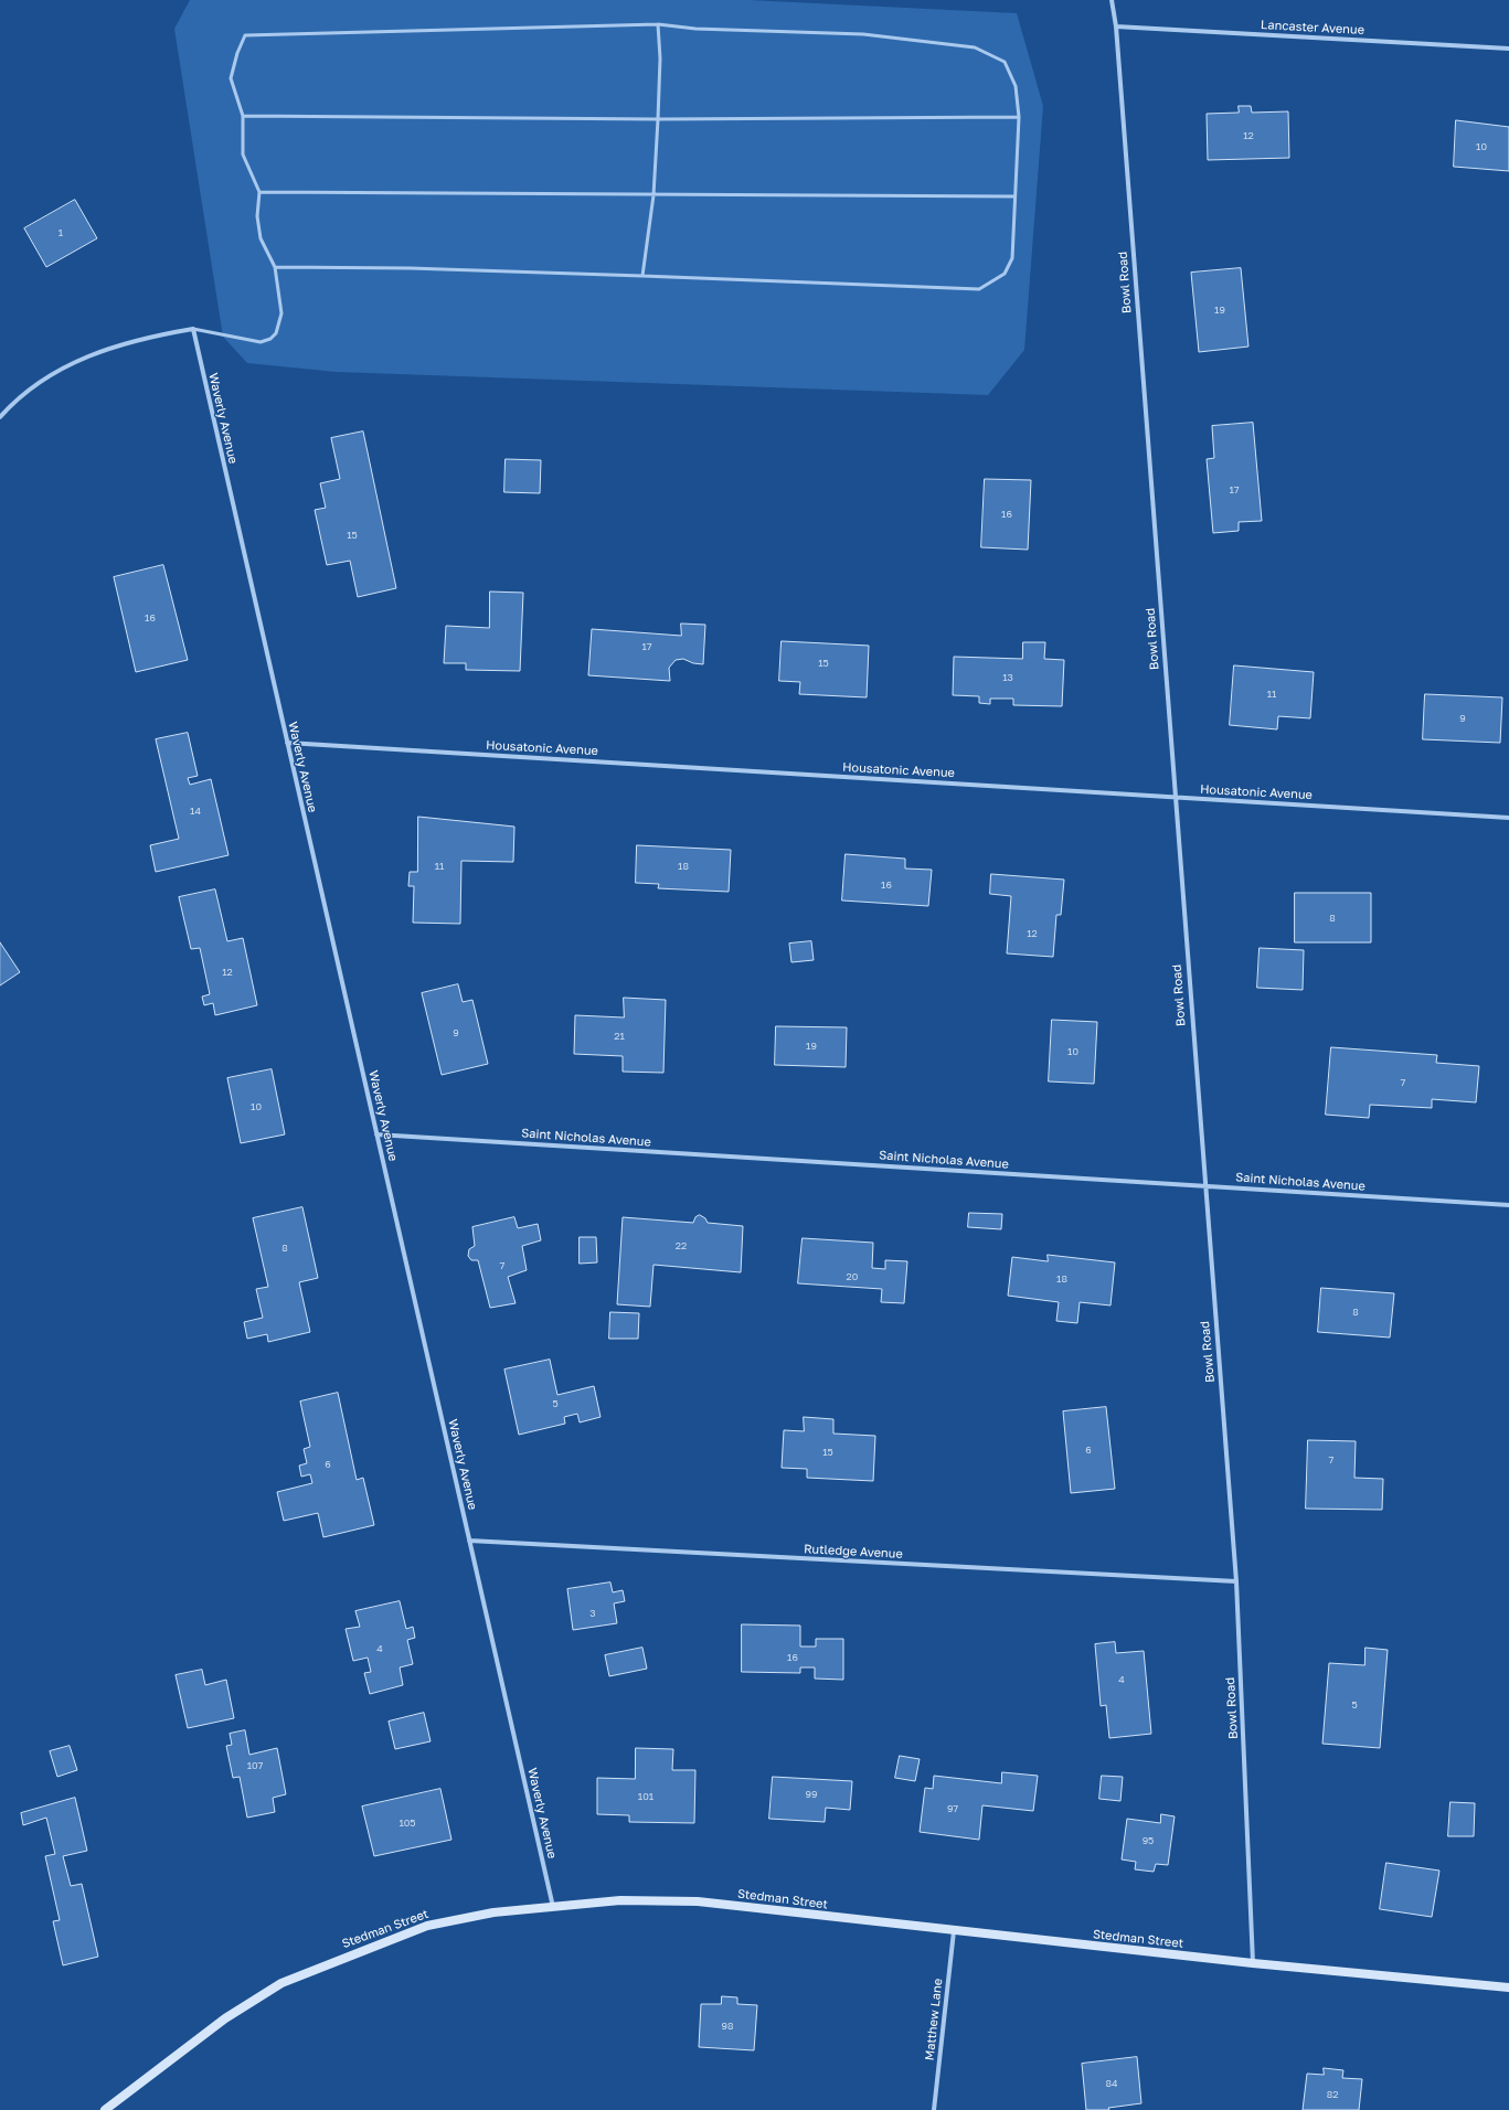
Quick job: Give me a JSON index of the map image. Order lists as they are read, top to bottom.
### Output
{
  "streets": {
    "main road": ["Stedman Street"],
    "street": [
      "Lancaster Avenue",
      "Bowl Road",
      "Waverly Avenue",
      "Housatonic Avenue",
      "Saint Nicholas Avenue",
      "Rutledge Avenue",
      "Matthew Lane"
    ]
  },
  "crossings": [
    ["Lancaster Avenue", "Bowl Road"],
    ["Bowl Road", "Housatonic Avenue"],
    ["Bowl Road", "Saint Nicholas Avenue"],
    ["Bowl Road", "Rutledge Avenue"],
    ["Bowl Road", "Stedman Street"],
    ["Waverly Avenue", "Housatonic Avenue"],
    ["Waverly Avenue", "Saint Nicholas Avenue"],
    ["Waverly Avenue", "Rutledge Avenue"],
    ["Waverly Avenue", "Stedman Street"],
    ["Stedman Street", "Matthew Lane"]
  ],
  "house_numbers": [
    "12",
    "10",
    "1",
    "19",
    "17",
    "16",
    "15",
    "16",
    "17",
    "15",
    "13",
    "11",
    "9",
    "14",
    "11",
    "18",
    "16",
    "8",
    "12",
    "12",
    "9",
    "21",
    "19",
    "10",
    "7",
    "10",
    "22",
    "8",
    "7",
    "20",
    "18",
    "8",
    "5",
    "6",
    "15",
    "7",
    "6",
    "3",
    "4",
    "16",
    "4",
    "5",
    "107",
    "99",
    "101",
    "97",
    "105",
    "95",
    "98",
    "84",
    "82"
  ]
}
